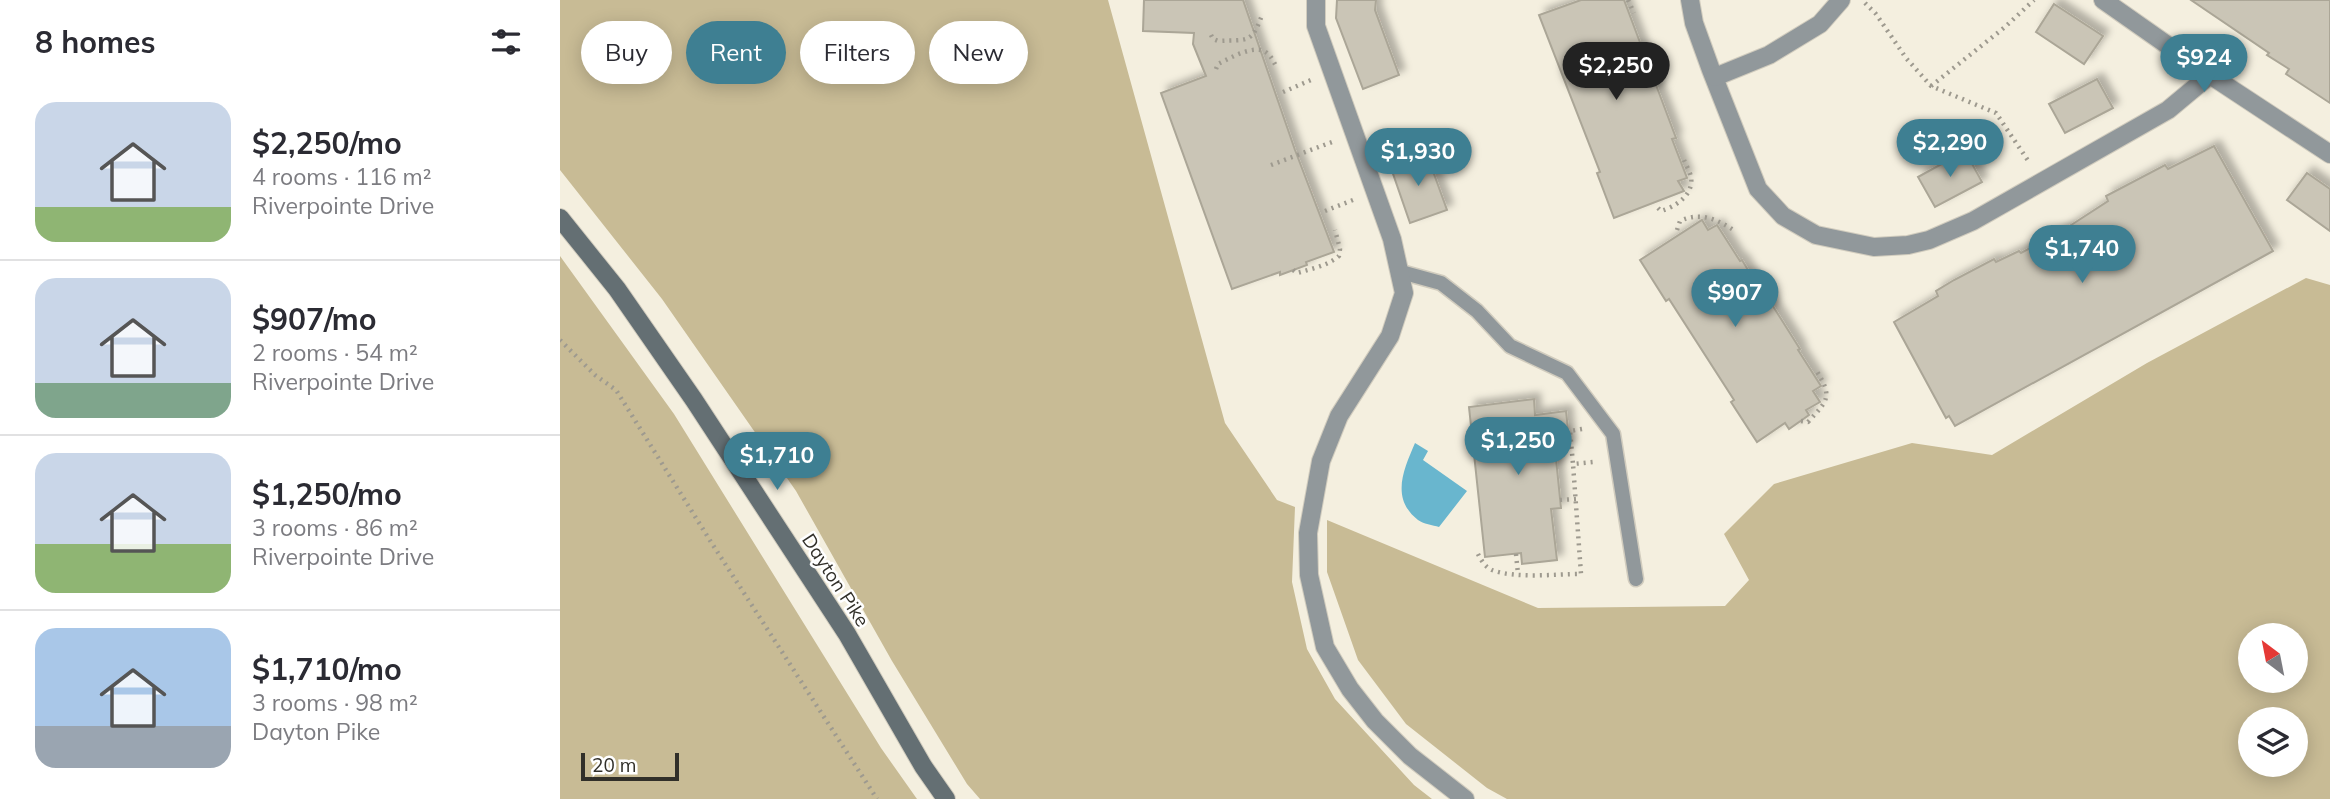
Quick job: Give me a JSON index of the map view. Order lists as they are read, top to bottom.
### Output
{
  "streets": {
    "street": ["Dayton Pike"]
  },
  "scale_bar": "20 m",
  "north": "top left",
  "page": {
    "heading": "8 homes",
    "chip": [
      "Buy",
      "Rent",
      "Filters",
      "New"
    ],
    "price": [
      "$924",
      "$2,250",
      "$2,290",
      "$1,930",
      "$1,740",
      "$907",
      "$1,250",
      "$1,710"
    ],
    "list": [
      {
        "name": "$2,250/mo",
        "note": "4 rooms · 116 m² · Riverpointe Drive"
      },
      {
        "name": "$907/mo",
        "note": "2 rooms · 54 m² · Riverpointe Drive"
      },
      {
        "name": "$1,250/mo",
        "note": "3 rooms · 86 m² · Riverpointe Drive"
      },
      {
        "name": "$1,710/mo",
        "note": "3 rooms · 98 m² · Dayton Pike"
      }
    ],
    "scale": "20 m"
  }
}
